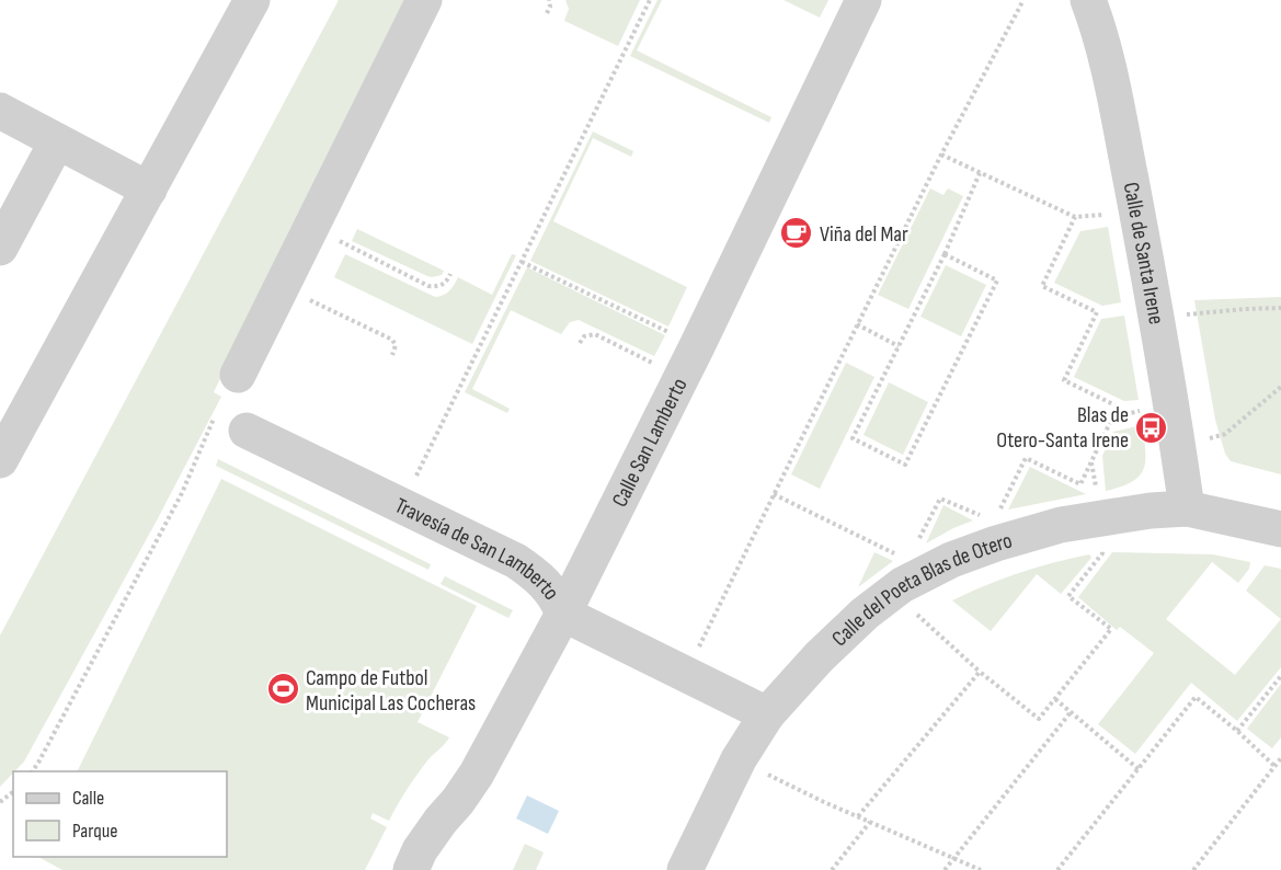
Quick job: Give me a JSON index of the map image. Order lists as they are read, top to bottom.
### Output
{
  "streets": {
    "street": [
      "Calle de Santa Irene",
      "Calle San Lamberto",
      "Travesía de San Lamberto",
      "Calle del Poeta Blas de Otero"
    ]
  },
  "crossings": [
    ["Calle de Santa Irene", "Calle del Poeta Blas de Otero"],
    ["Calle San Lamberto", "Travesía de San Lamberto"],
    ["Travesía de San Lamberto", "Calle del Poeta Blas de Otero"]
  ],
  "places": {
    "cafe": ["Viña del Mar"],
    "bus stop": ["Blas de Otero-Santa Irene"],
    "sports": ["Campo de Futbol Municipal Las Cocheras"]
  },
  "legend": ["Calle", "Parque"]
}
